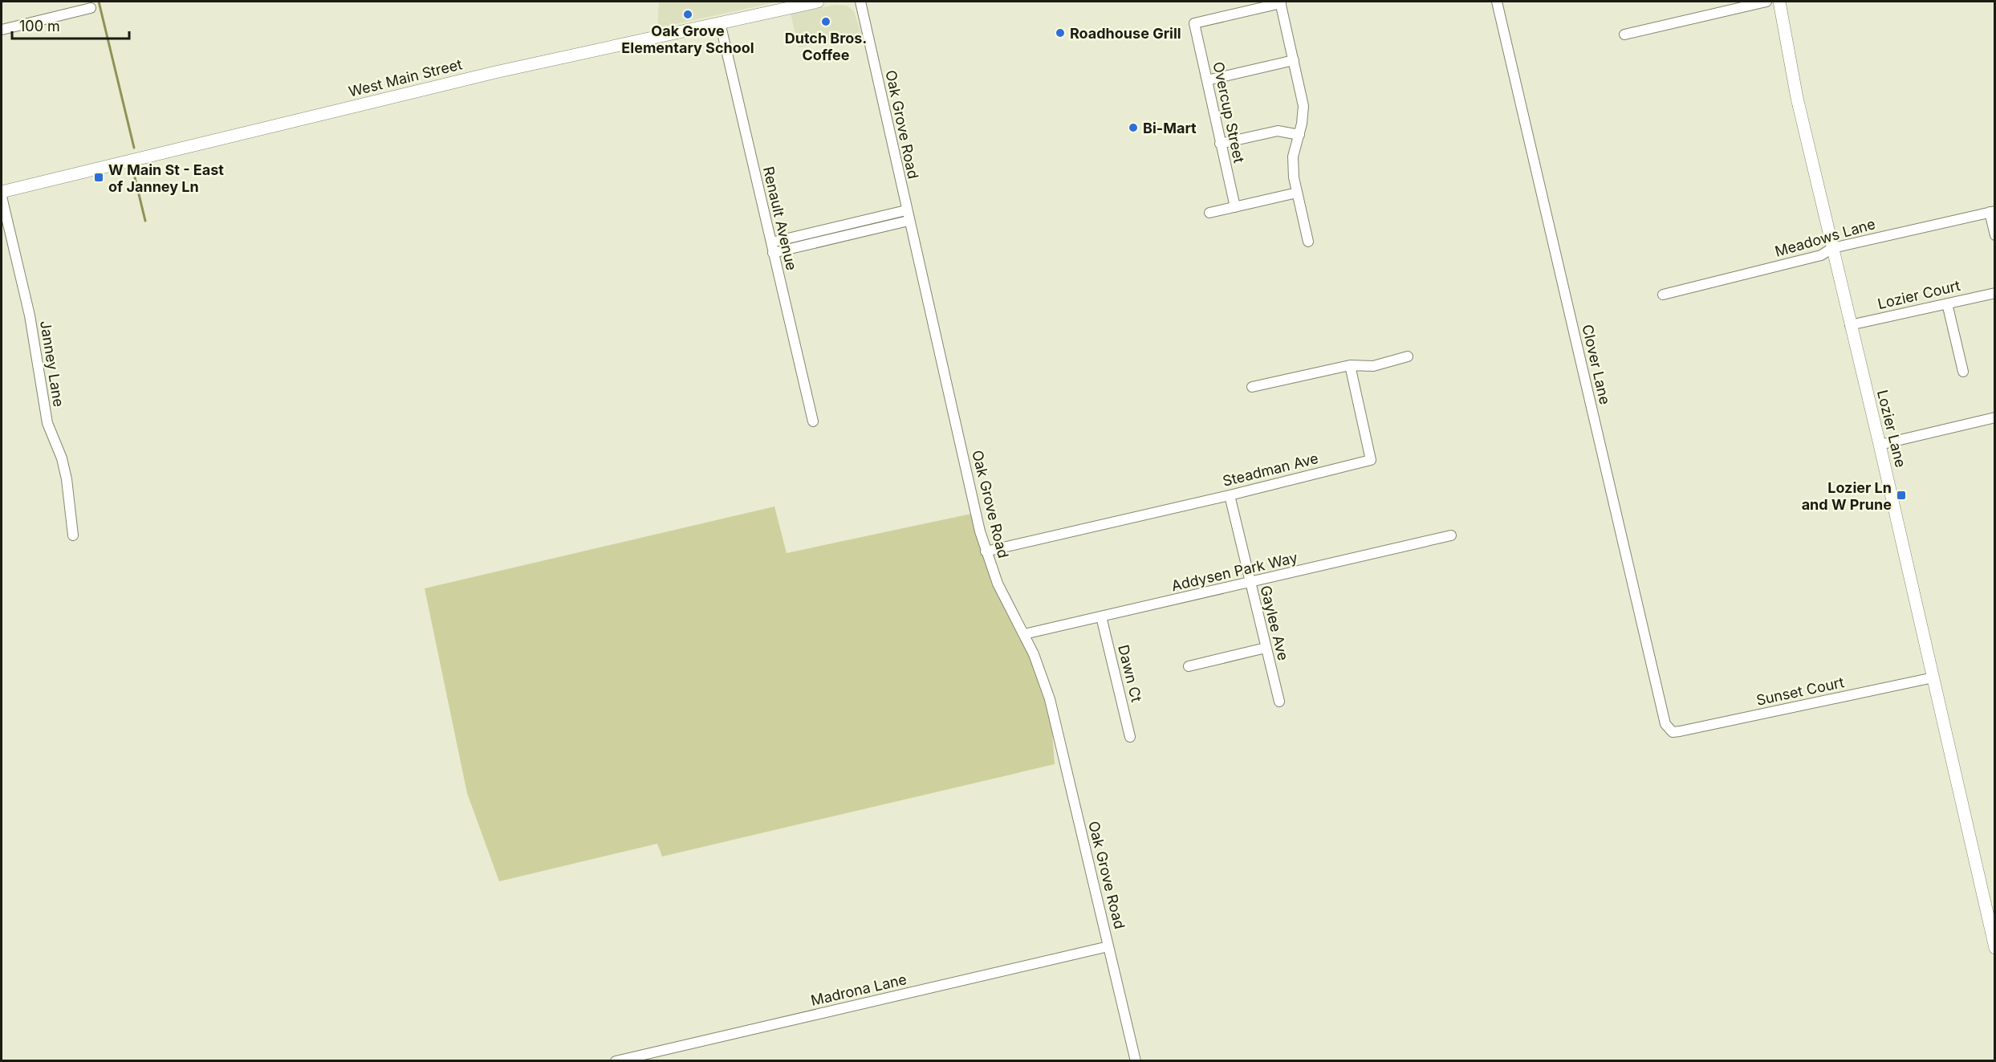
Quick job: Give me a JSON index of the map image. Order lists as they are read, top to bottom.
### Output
{
  "streets": {
    "main road": ["West Main Street", "Lozier Lane"],
    "street": [
      "Overcup Street",
      "Oak Grove Road",
      "Renault Avenue",
      "Meadows Lane",
      "Lozier Court",
      "Janney Lane",
      "Clover Lane",
      "Steadman Ave",
      "Addysen Park Way",
      "Gaylee Ave",
      "Dawn Ct",
      "Sunset Court",
      "Madrona Lane"
    ]
  },
  "crossings": [
    ["West Main Street", "Renault Avenue"],
    ["Oak Grove Road", "Steadman Ave"],
    ["Oak Grove Road", "Addysen Park Way"],
    ["Oak Grove Road", "Madrona Lane"],
    ["Meadows Lane", "Lozier Lane"],
    ["Lozier Court", "Lozier Lane"],
    ["Clover Lane", "Sunset Court"],
    ["Lozier Lane", "Sunset Court"],
    ["Steadman Ave", "Gaylee Ave"],
    ["Addysen Park Way", "Gaylee Ave"],
    ["Addysen Park Way", "Dawn Ct"]
  ],
  "places": {
    "other": [
      "Oak Grove Elementary School",
      "Dutch Bros. Coffee",
      "Roadhouse Grill",
      "Bi-Mart"
    ],
    "transit": ["W Main St - East of Janney Ln", "Lozier Ln and W Prune"]
  },
  "scale_bar": "100 m"
}
